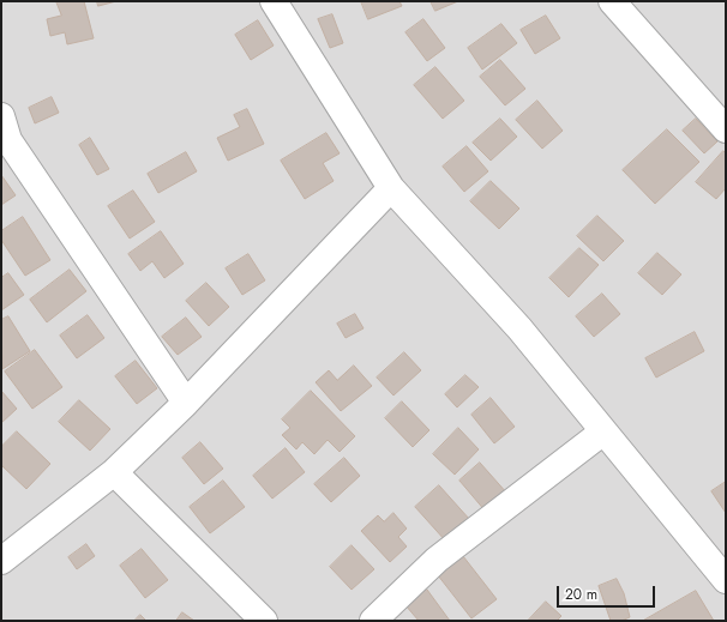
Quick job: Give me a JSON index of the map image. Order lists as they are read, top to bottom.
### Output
{
  "scale_bar": "20 m"
}
